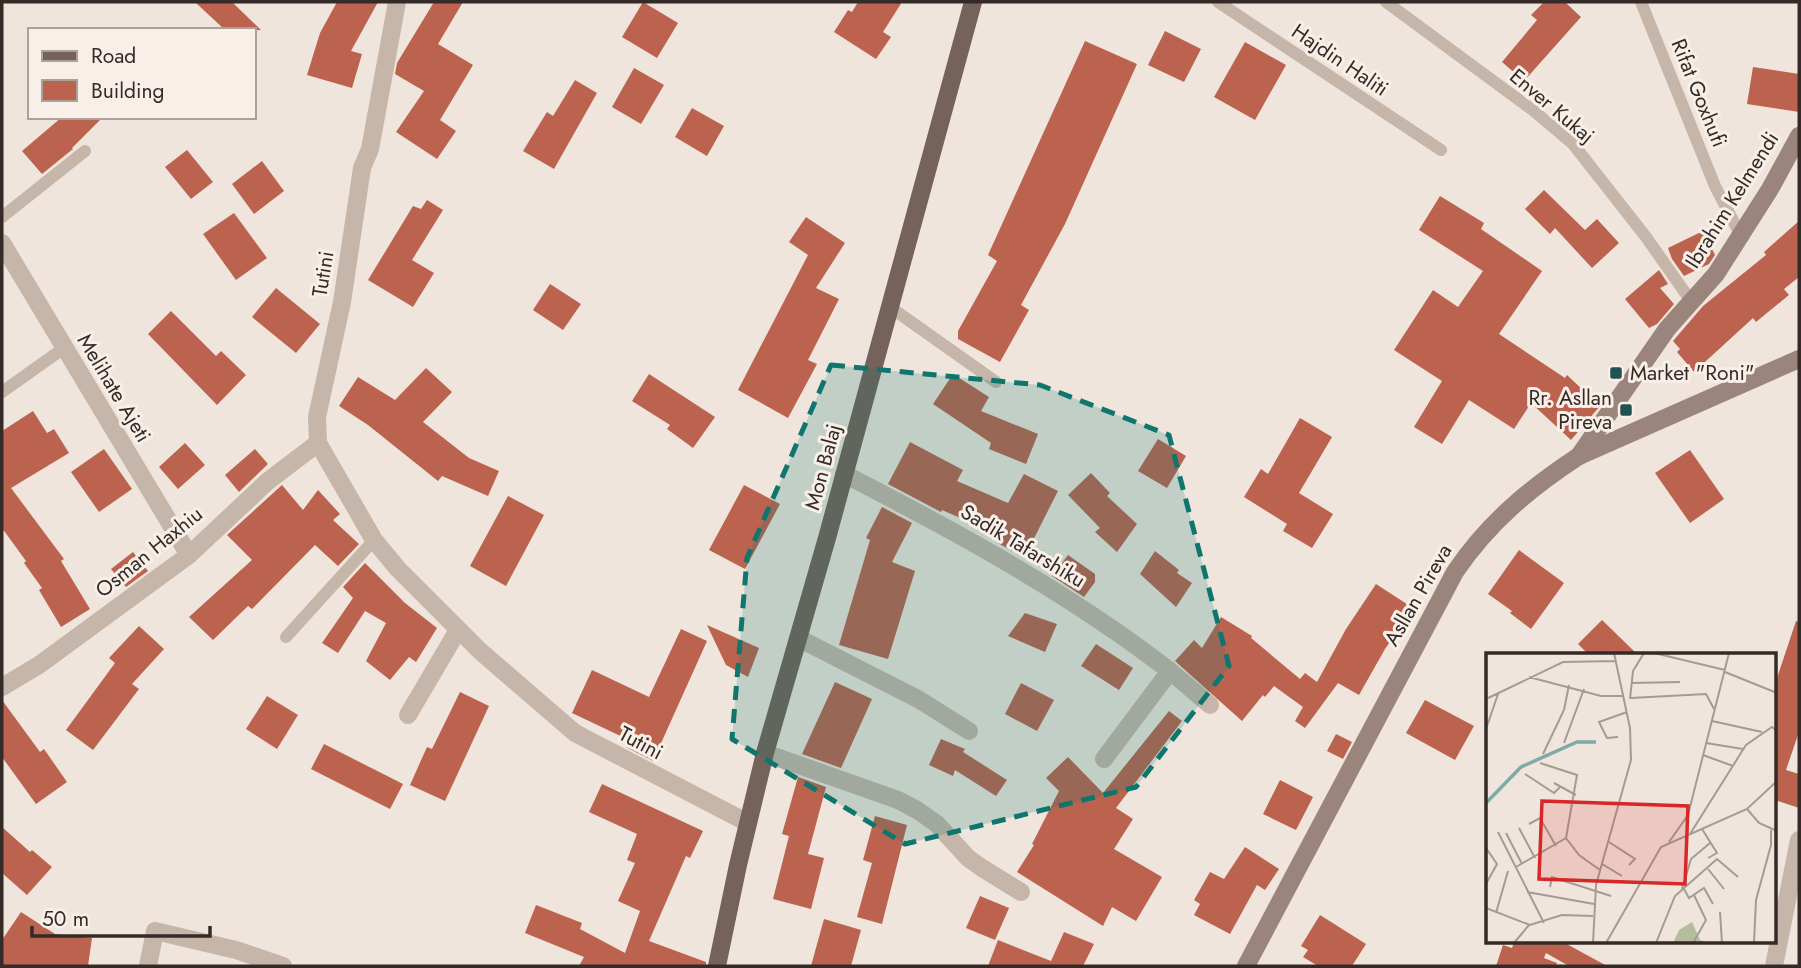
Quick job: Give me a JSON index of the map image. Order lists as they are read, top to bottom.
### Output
{
  "streets": {
    "main road": ["Mon Balaj"],
    "street": [
      "Ibrahim Kelmendi",
      "Tutini",
      "Melihate Ajeti",
      "Sadik Tafarshiku",
      "Osman Haxhiu",
      "Asllan Pireva"
    ],
    "lane": ["Hajdin Haliti", "Rifat Goxhufi", "Enver Kukaj"]
  },
  "crossings": [
    ["Rifat Goxhufi", "Ibrahim Kelmendi"],
    ["Enver Kukaj", "Ibrahim Kelmendi"],
    ["Ibrahim Kelmendi", "Asllan Pireva"],
    ["Tutini", "Mon Balaj"],
    ["Tutini", "Osman Haxhiu"],
    ["Melihate Ajeti", "Osman Haxhiu"],
    ["Mon Balaj", "Sadik Tafarshiku"]
  ],
  "places": {
    "transit": ["Market \"Roni\"", "Rr. Asllan Pireva"]
  },
  "legend": ["Road", "Building"],
  "scale_bar": "50 m"
}
